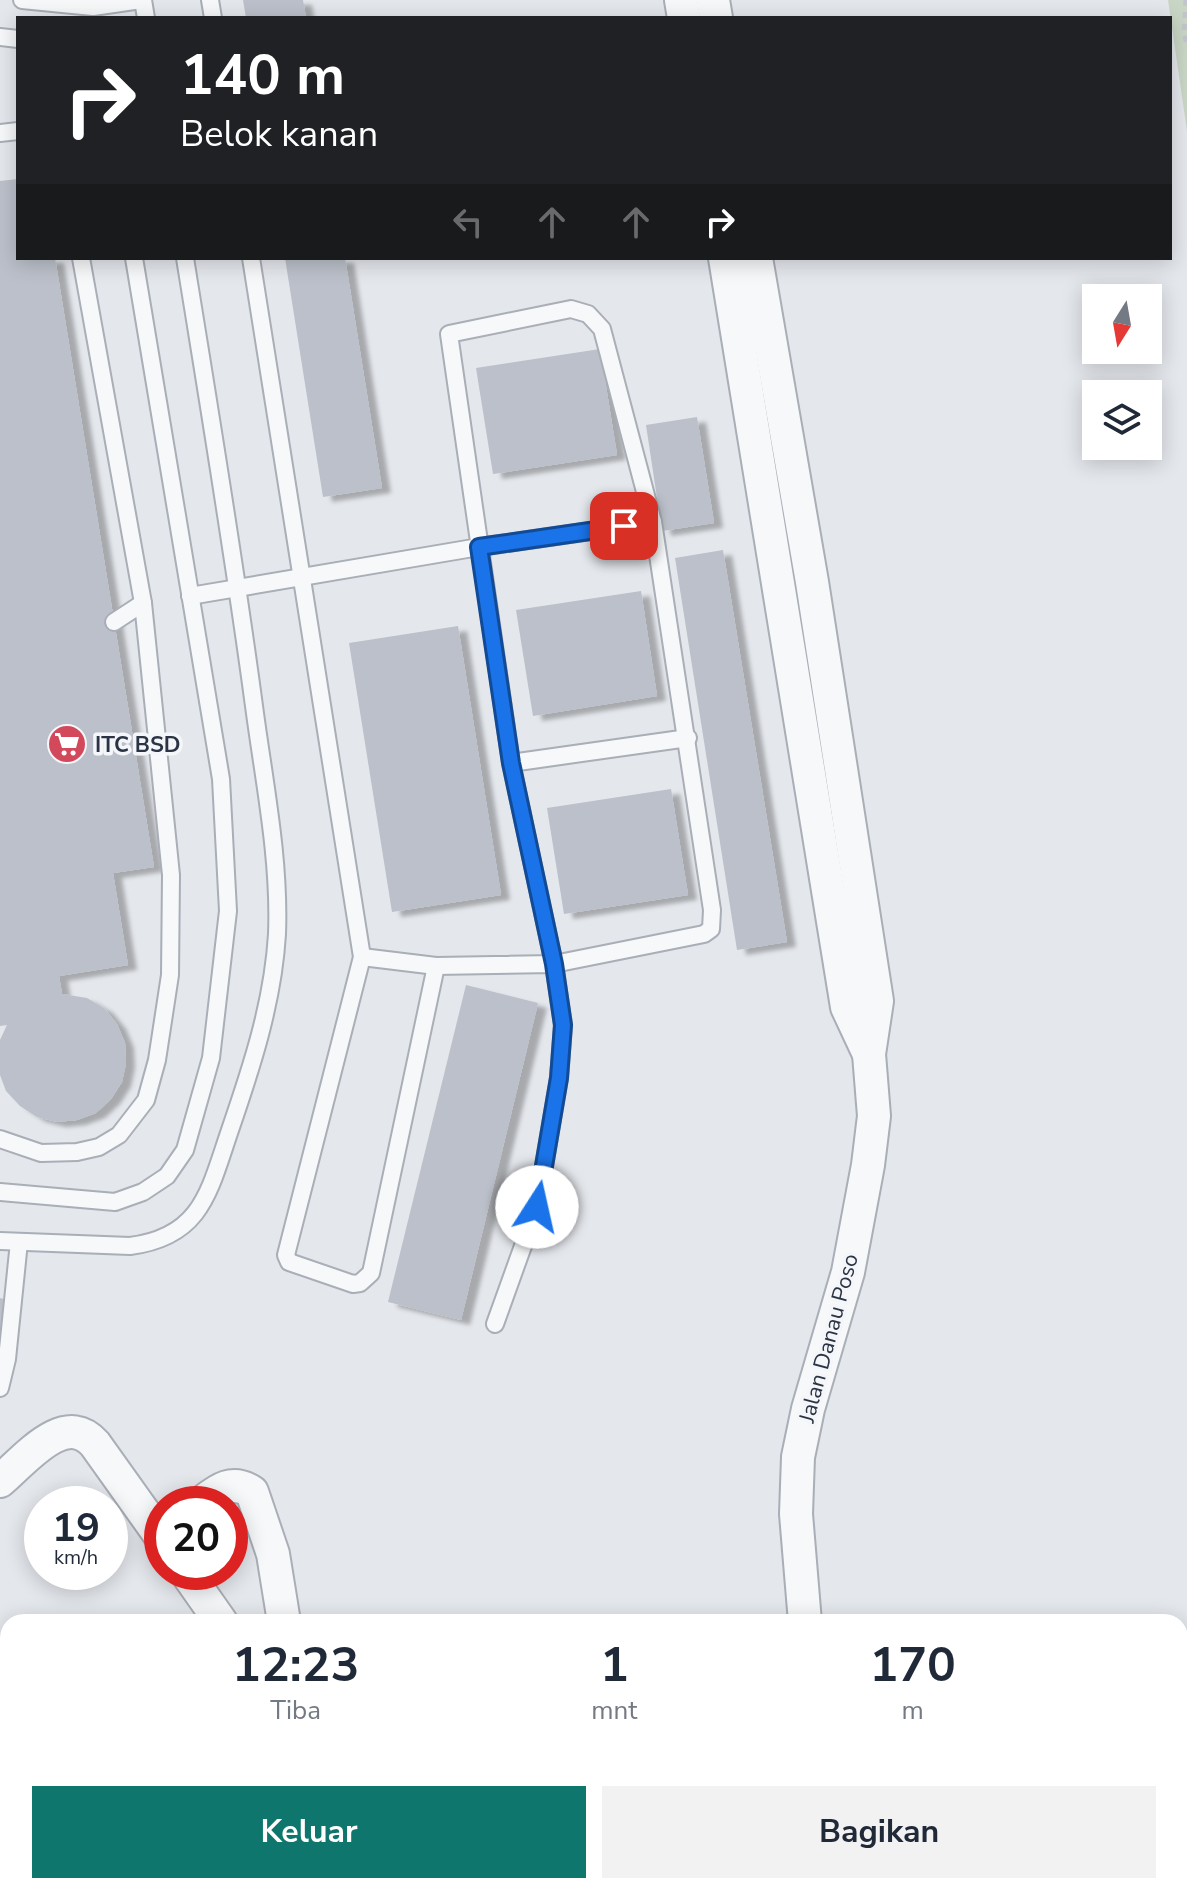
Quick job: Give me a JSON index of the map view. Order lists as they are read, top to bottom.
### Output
{
  "streets": {
    "street": ["Jalan Danau Poso"]
  },
  "places": {
    "supermarket": ["ITC BSD"]
  },
  "north": "bottom",
  "page": {
    "turn": ["140 m", "Belok kanan"],
    "speed": "19 km/h",
    "limit": "20",
    "eta": [
      "12:23",
      "Tiba",
      "1",
      "mnt",
      "170",
      "m"
    ],
    "buttons": ["Keluar", "Bagikan"]
  }
}
